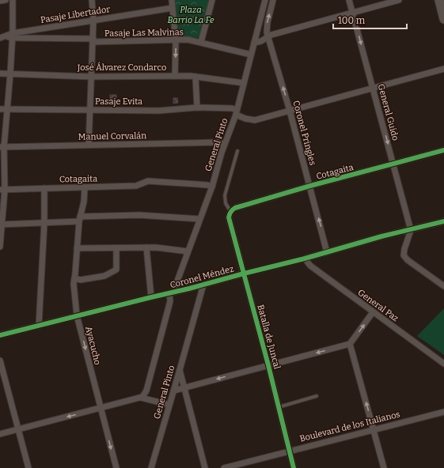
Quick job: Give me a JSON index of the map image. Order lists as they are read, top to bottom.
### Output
{
  "streets": {
    "street": [
      "Pasaje Libertador",
      "Pasaje Las Malvinas",
      "José Álvarez Condarco",
      "Pasaje Evita",
      "General Guido",
      "Coronel Pringles",
      "Manuel Corvalán",
      "General Pinto",
      "Cotagaita",
      "Coronel Méndez",
      "General Paz",
      "Batalla de Juncal",
      "Ayacucho",
      "Boulevard de los Italianos"
    ]
  },
  "crossings": [
    ["Pasaje Libertador", "Pasaje Las Malvinas"],
    ["Pasaje Las Malvinas", "General Pinto"],
    ["José Álvarez Condarco", "General Pinto"],
    ["Pasaje Evita", "Coronel Pringles"],
    ["Pasaje Evita", "General Pinto"],
    ["General Guido", "Cotagaita"],
    ["General Guido", "Coronel Méndez"],
    ["Coronel Pringles", "Cotagaita"],
    ["Coronel Pringles", "Coronel Méndez"],
    ["Manuel Corvalán", "General Pinto"],
    ["General Pinto", "Cotagaita"],
    ["General Pinto", "Coronel Méndez"],
    ["Cotagaita", "Batalla de Juncal"],
    ["Cotagaita", "Ayacucho"],
    ["Coronel Méndez", "General Paz"],
    ["Coronel Méndez", "Batalla de Juncal"],
    ["Coronel Méndez", "Ayacucho"],
    ["Batalla de Juncal", "Boulevard de los Italianos"]
  ],
  "one_way": ["General Guido", "Coronel Pringles", "Ayacucho"],
  "parks": ["Plaza Barrio La Fe"],
  "scale_bar": "100 m"
}
